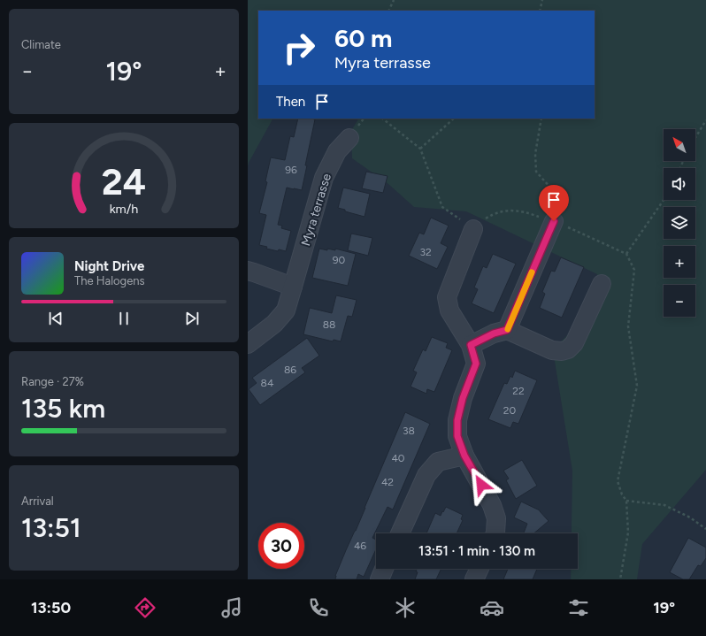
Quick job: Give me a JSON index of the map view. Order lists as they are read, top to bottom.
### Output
{
  "streets": {
    "street": ["Myra terrasse"]
  },
  "house_numbers": [
    "96",
    "32",
    "90",
    "88",
    "86",
    "84",
    "22",
    "20",
    "38",
    "40",
    "42",
    "46"
  ],
  "north": "top left",
  "page": {
    "tile": [
      "Climate",
      ["Range · 27%", "135 km"],
      ["Arrival", "13:51"]
    ],
    "turn": ["60 m", "Myra terrasse"],
    "heat": ["−", "19°", "+"],
    "then": "Then",
    "map_buttons": ["+", "−"],
    "song": ["Night Drive", "The Halogens"],
    "limit": "30",
    "trip": "13:51 · 1 min · 130 m",
    "tabs": ["13:50", "19°"],
    "gauge": ["24", "km/h"]
  }
}
